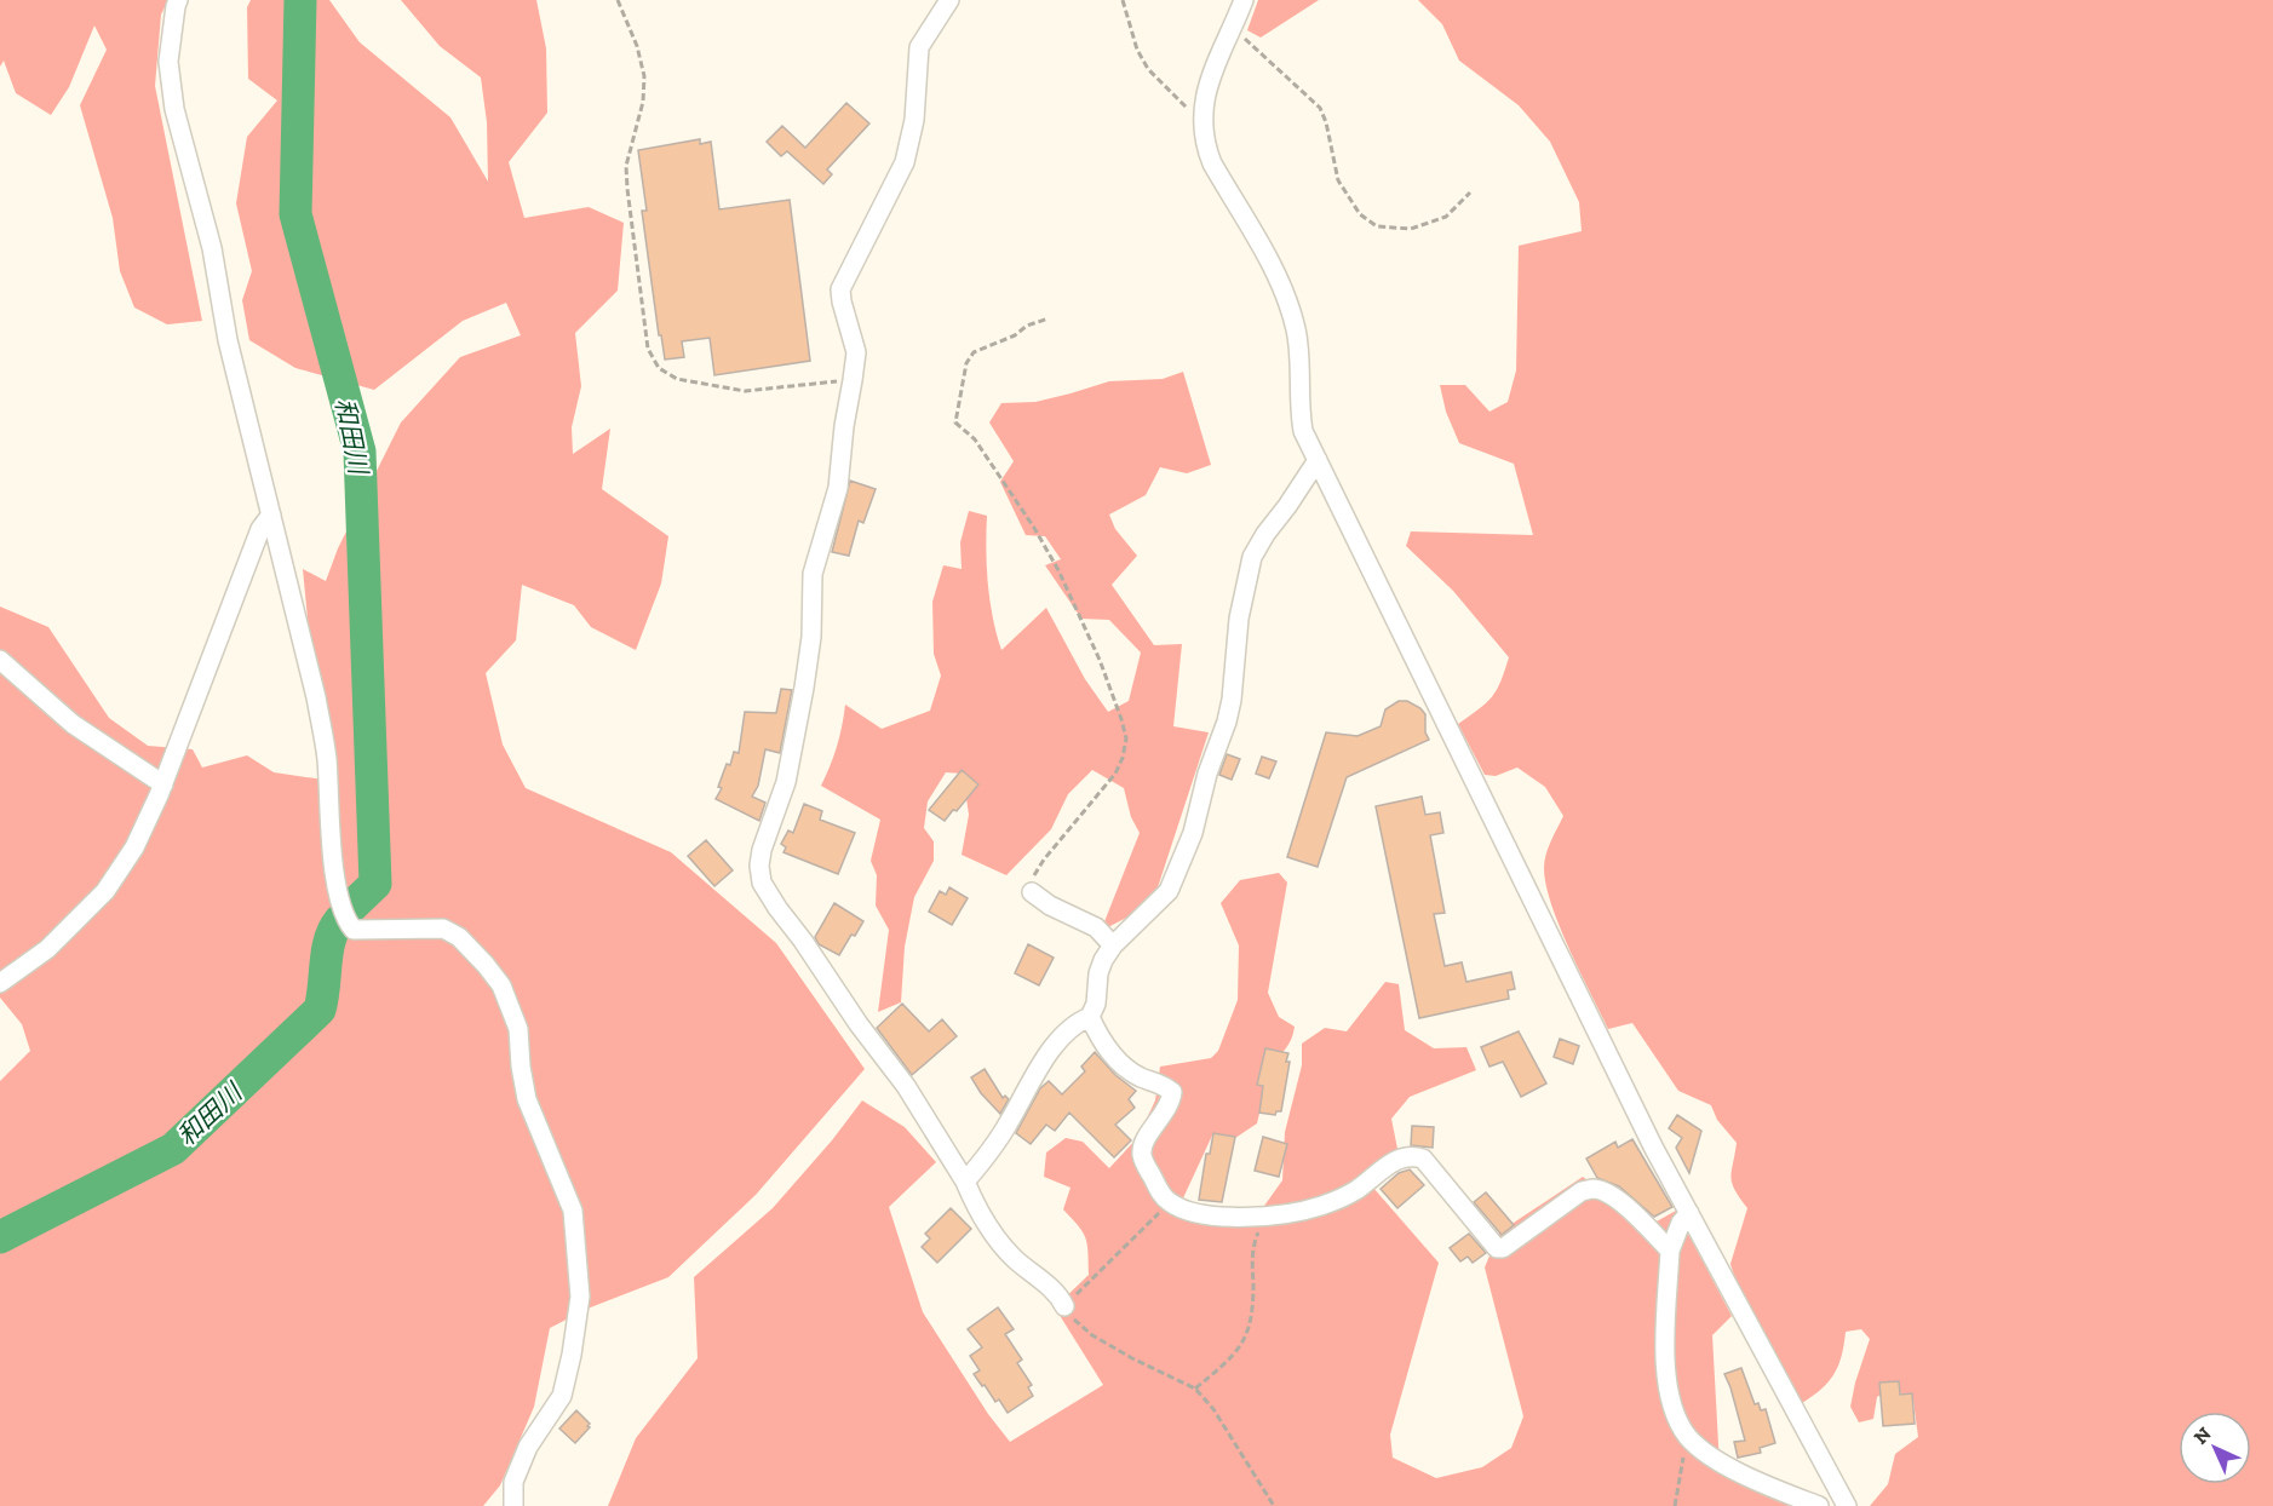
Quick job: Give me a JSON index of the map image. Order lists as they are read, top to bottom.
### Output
{
  "water": ["和田川"],
  "north": "top left"
}
